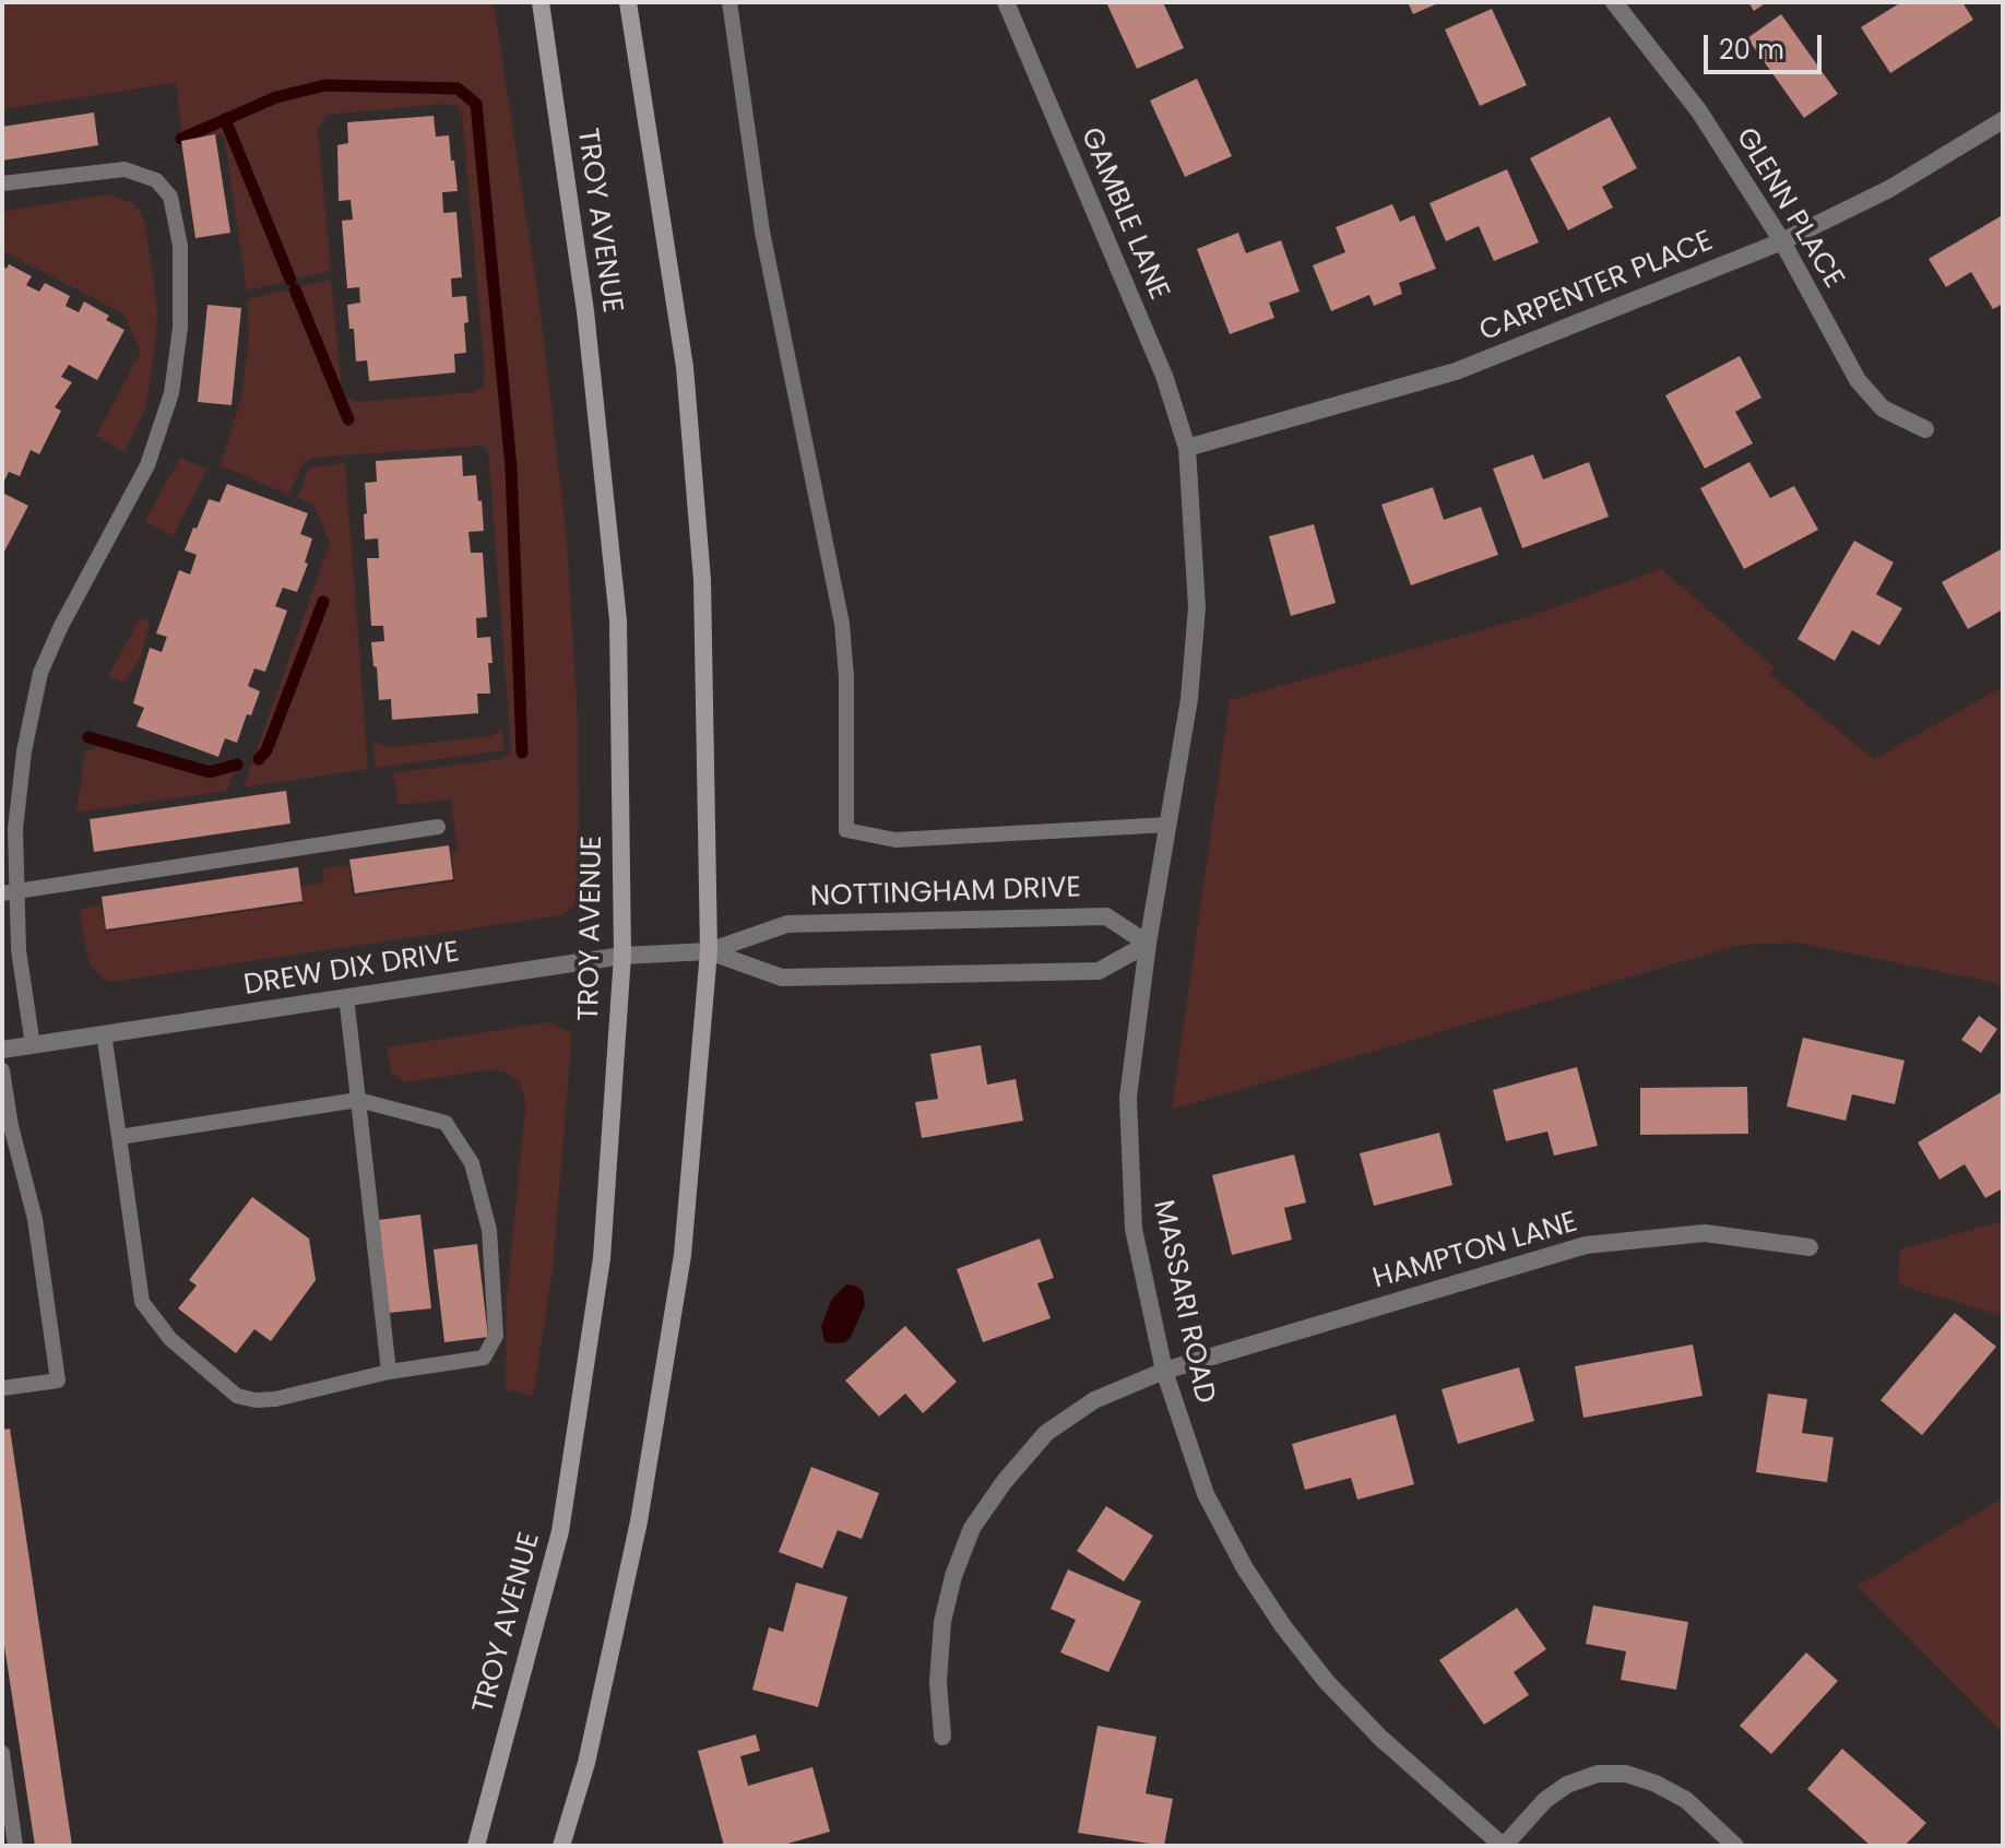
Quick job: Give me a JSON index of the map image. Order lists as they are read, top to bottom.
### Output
{
  "streets": {
    "main road": ["TROY AVENUE"],
    "street": [
      "GLENN PLACE",
      "GAMBLE LANE",
      "CARPENTER PLACE",
      "NOTTINGHAM DRIVE",
      "DREW DIX DRIVE",
      "HAMPTON LANE",
      "MASSARI ROAD"
    ]
  },
  "crossings": [
    ["GLENN PLACE", "CARPENTER PLACE"],
    ["GAMBLE LANE", "CARPENTER PLACE"],
    ["GAMBLE LANE", "MASSARI ROAD"],
    ["TROY AVENUE", "DREW DIX DRIVE"],
    ["CARPENTER PLACE", "MASSARI ROAD"],
    ["NOTTINGHAM DRIVE", "DREW DIX DRIVE"],
    ["NOTTINGHAM DRIVE", "MASSARI ROAD"],
    ["HAMPTON LANE", "MASSARI ROAD"]
  ],
  "scale_bar": "20 m"
}
